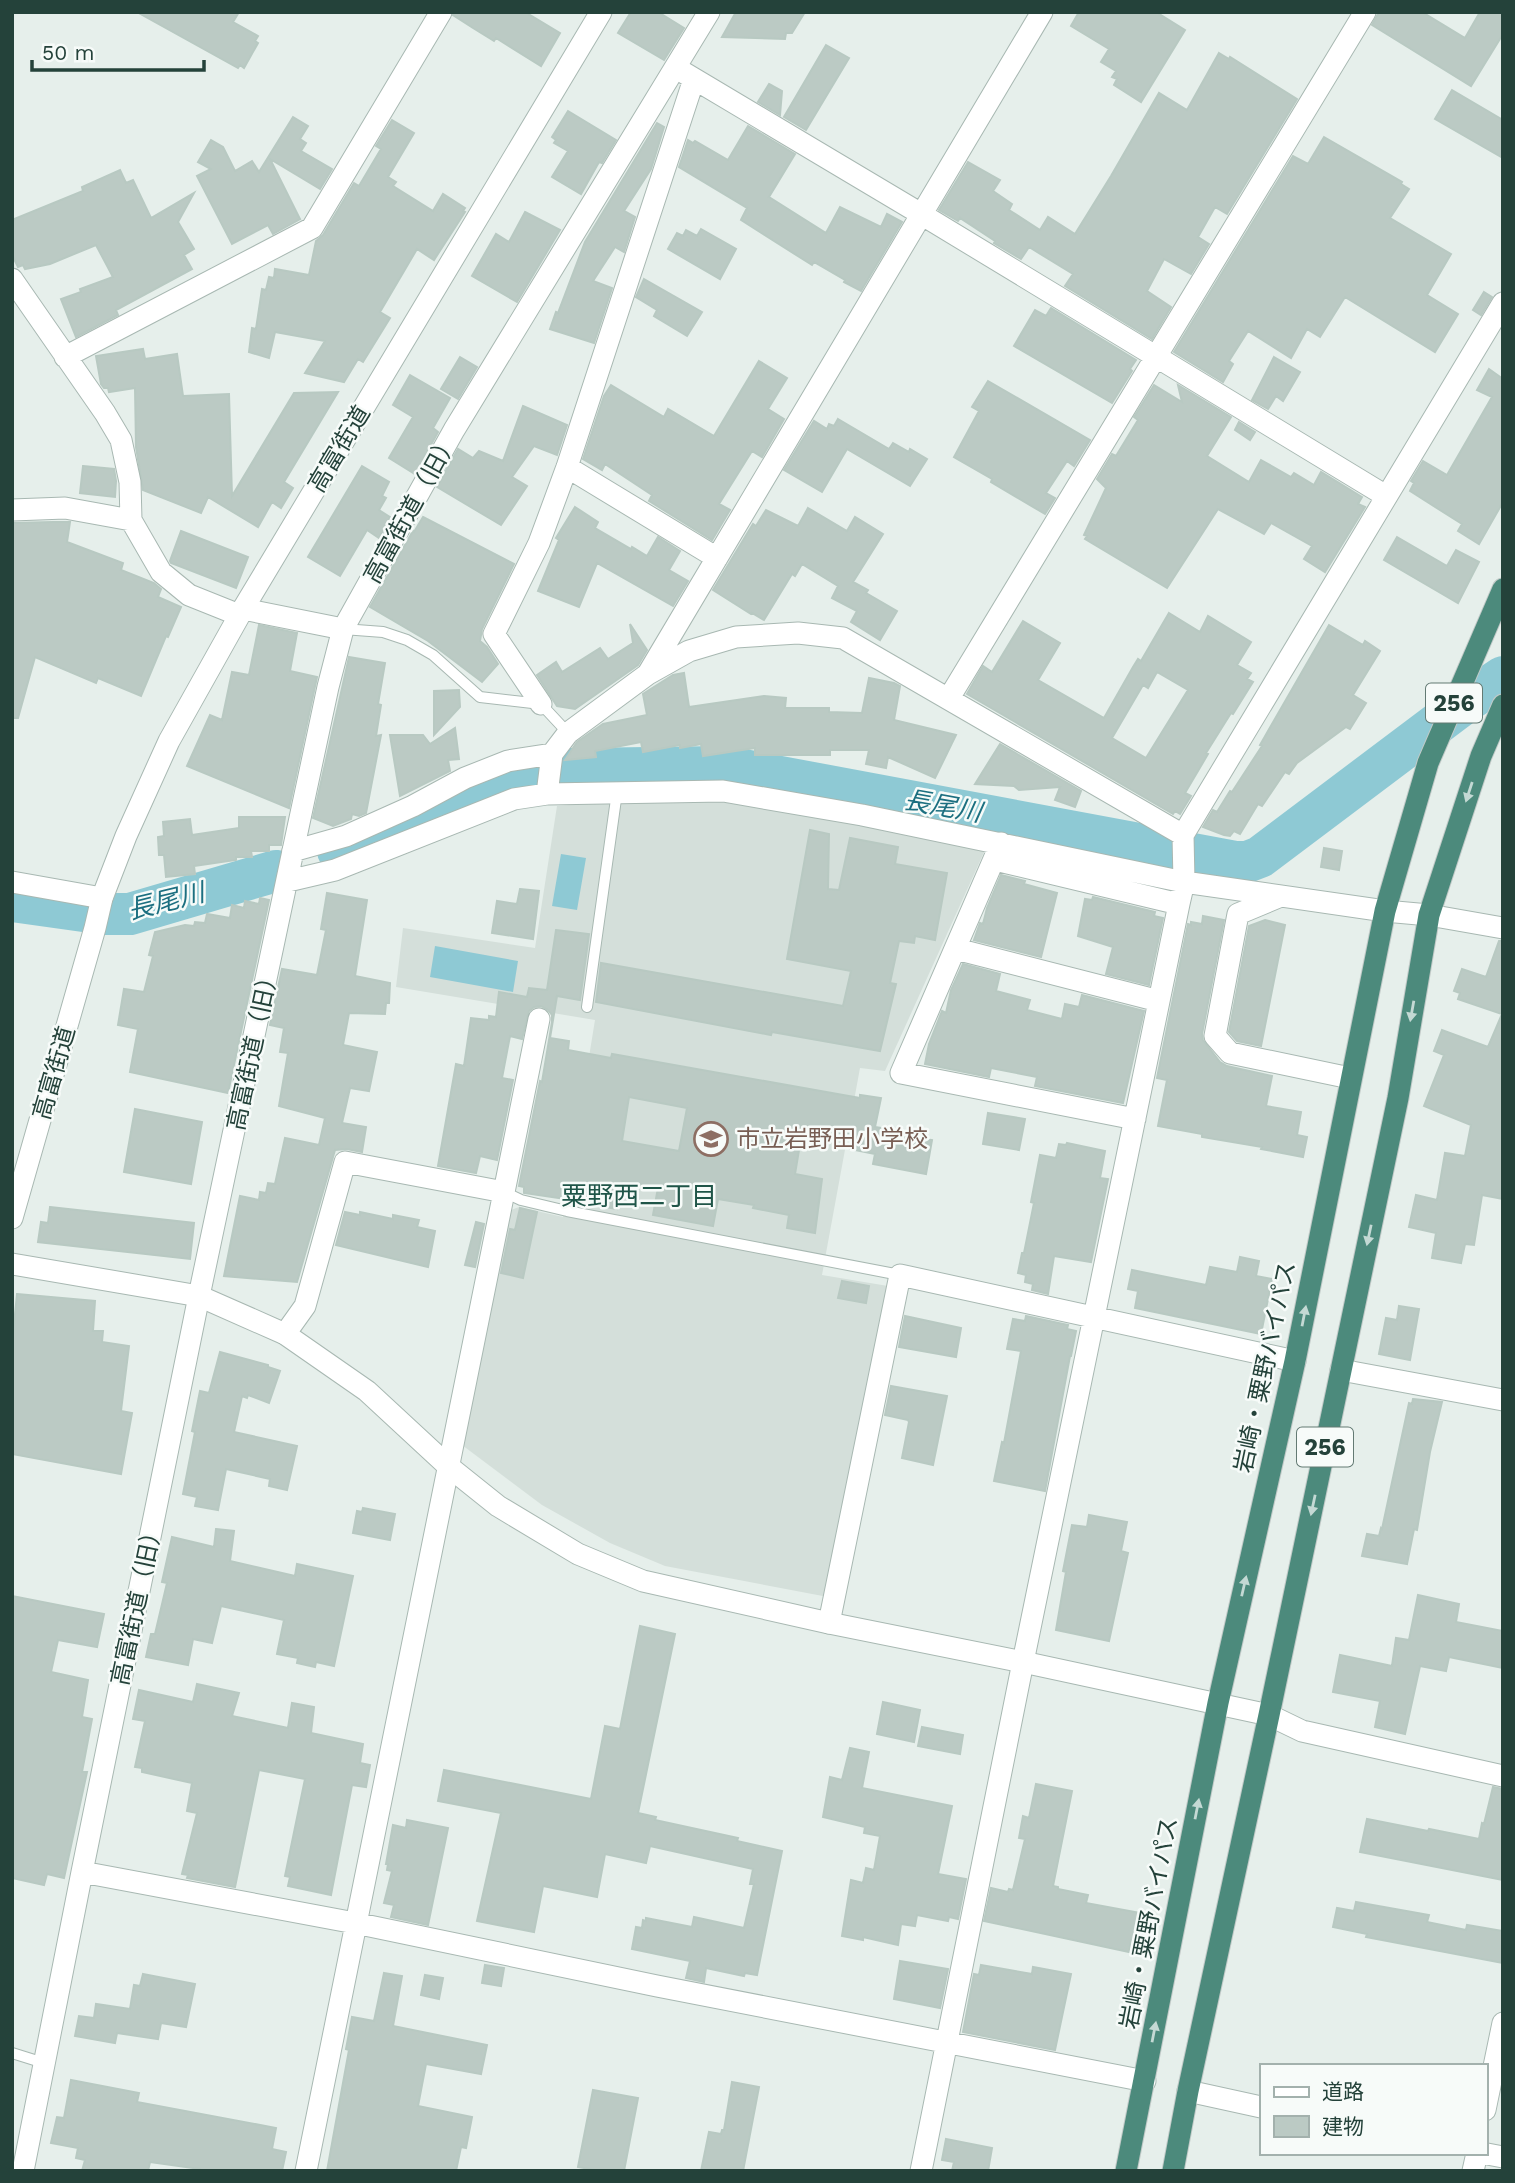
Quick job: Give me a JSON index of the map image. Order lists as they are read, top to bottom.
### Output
{
  "streets": {
    "highway": ["256", "岩崎・粟野バイパス"],
    "street": ["高富街道", "高富街道（旧）"]
  },
  "districts": ["粟野西二丁目"],
  "water": ["長尾川"],
  "places": {
    "school or university": ["市立岩野田小学校"]
  },
  "legend": ["道路", "建物"],
  "scale_bar": "50 m"
}
